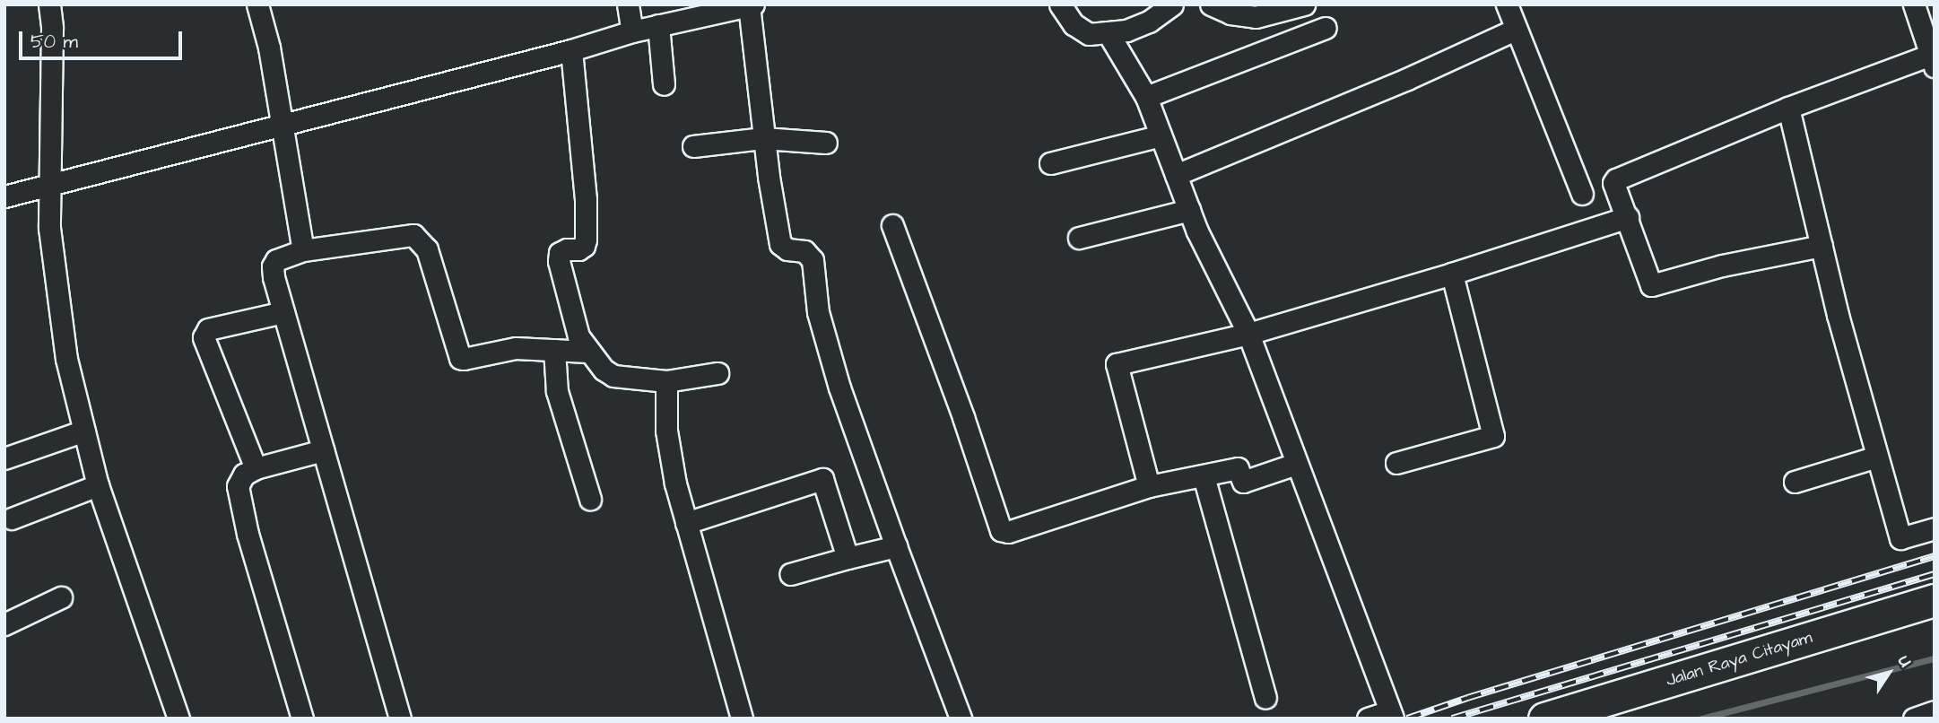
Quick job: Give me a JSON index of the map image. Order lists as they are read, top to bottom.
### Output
{
  "streets": {
    "main road": ["Jalan Raya Citayam"]
  },
  "scale_bar": "50 m",
  "north": "top right"
}
